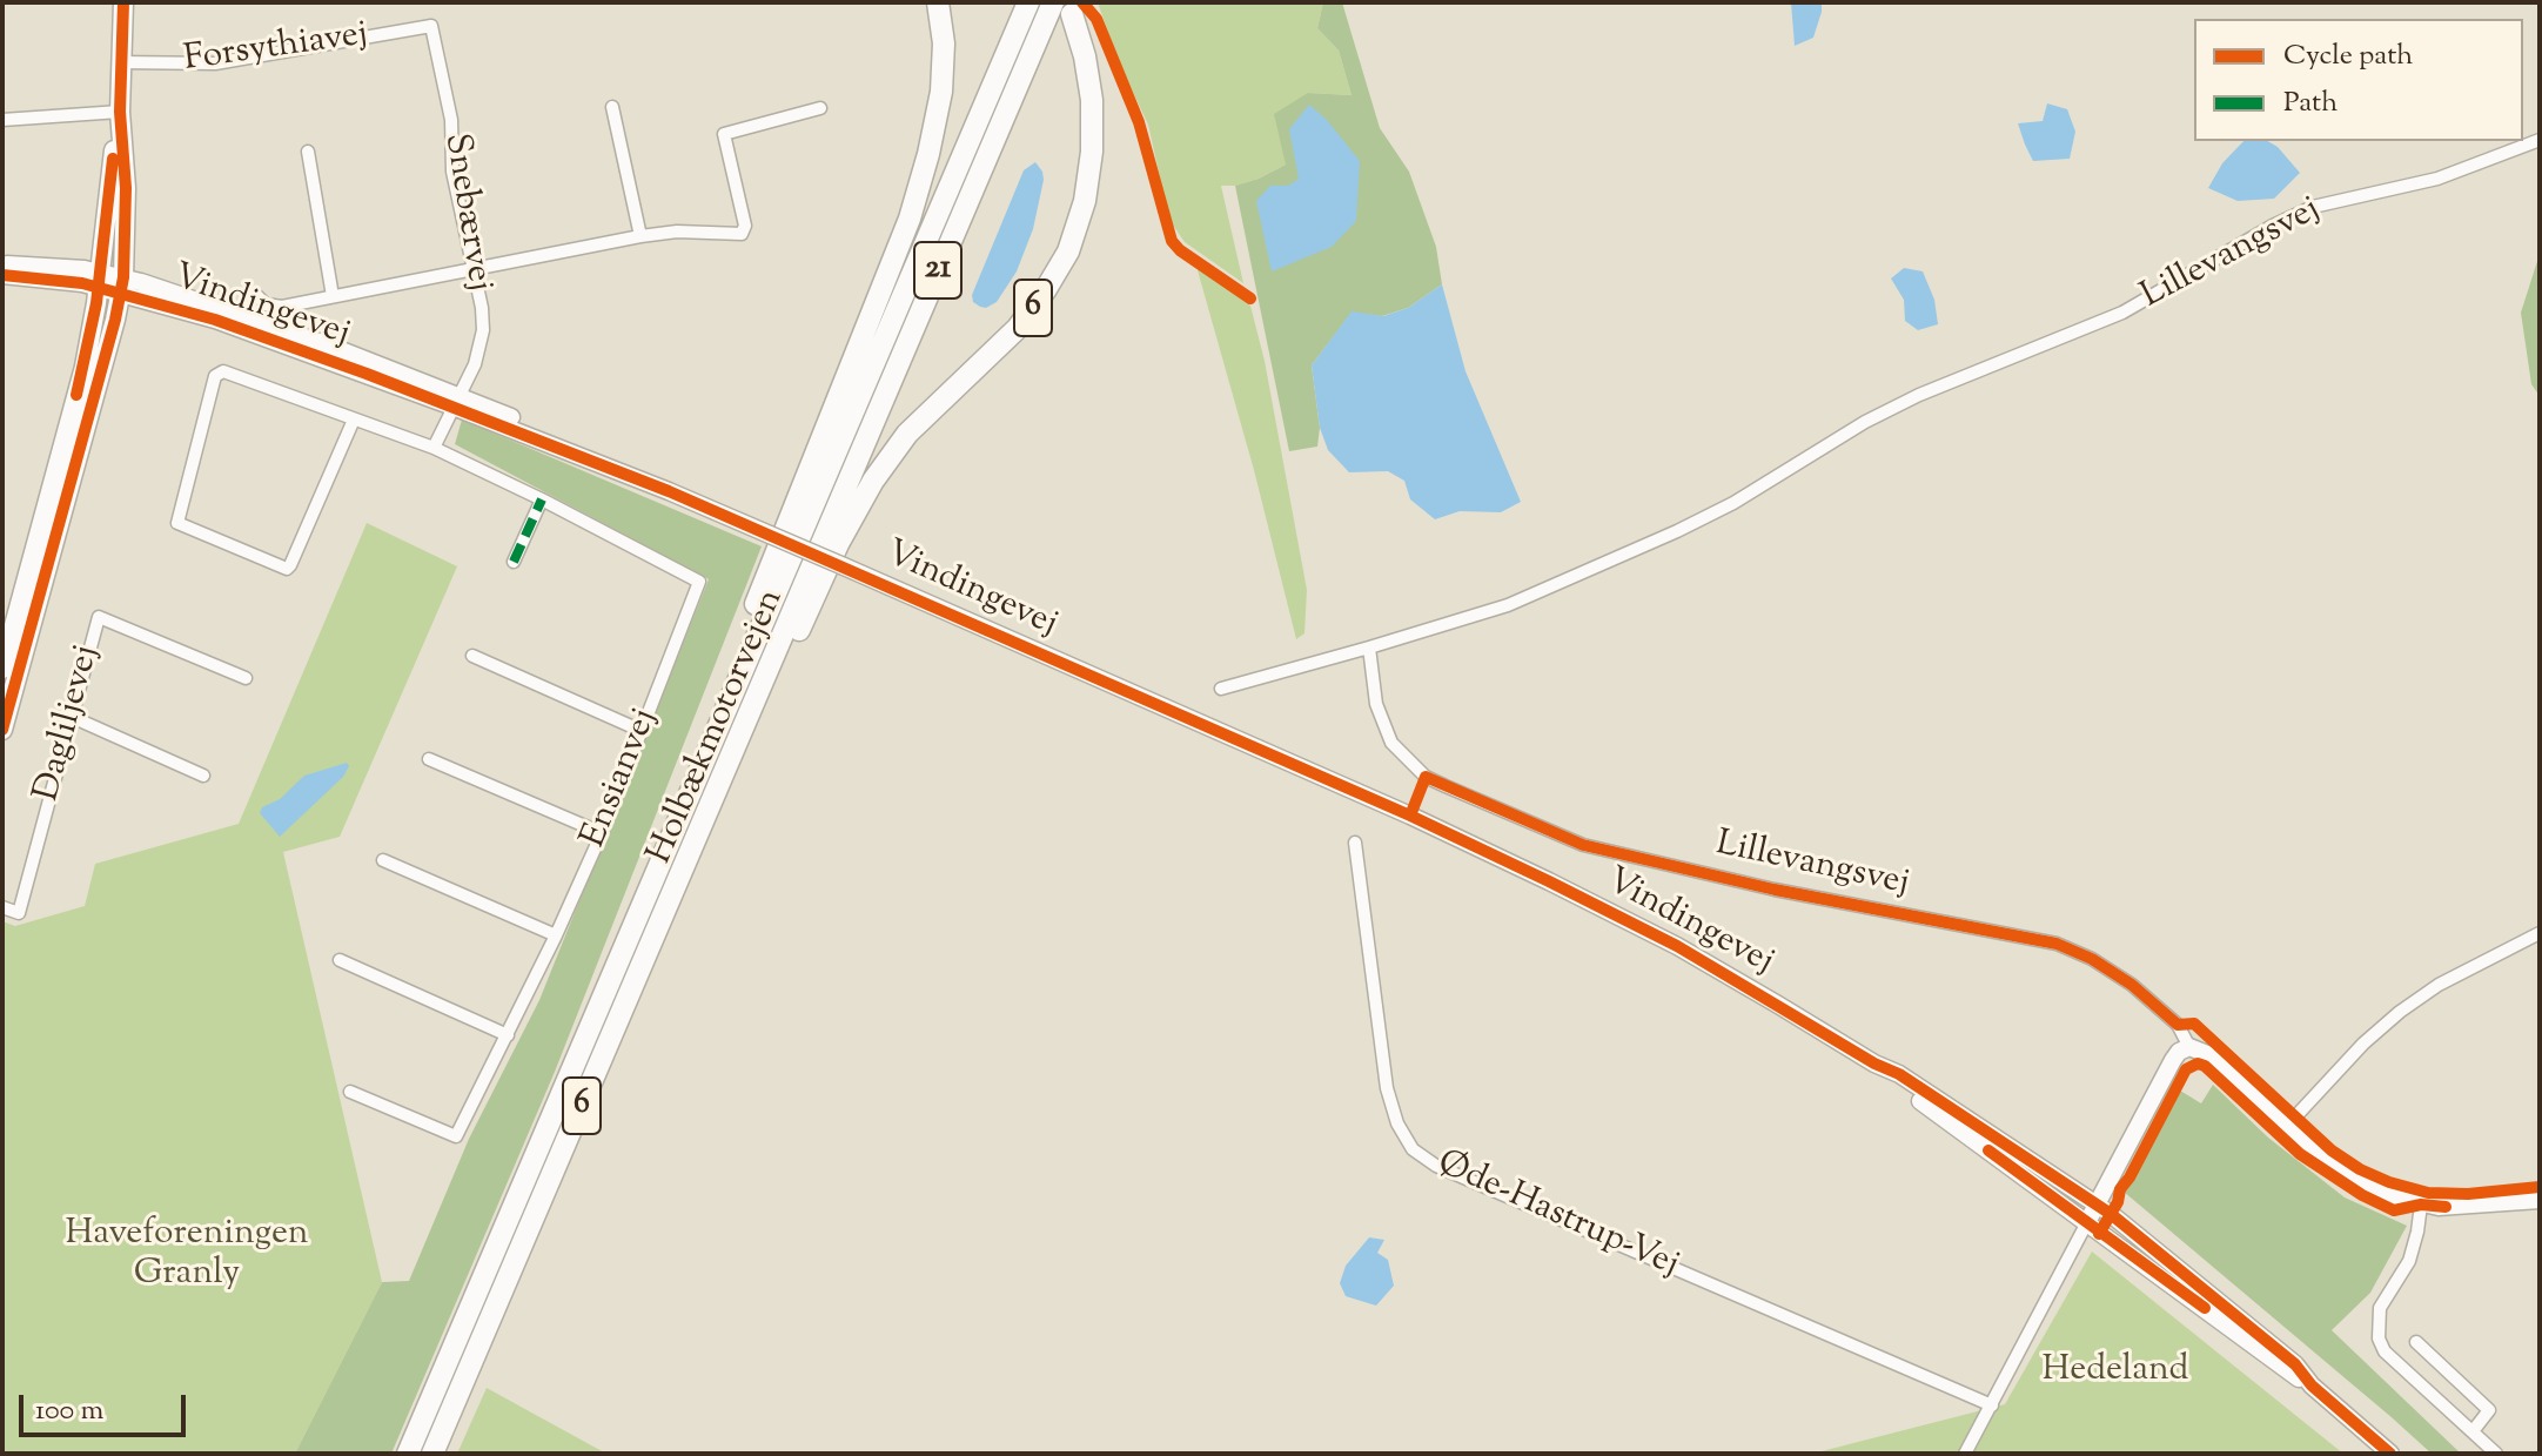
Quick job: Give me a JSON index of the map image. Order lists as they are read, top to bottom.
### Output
{
  "streets": {
    "highway": ["21", "6", "Holbækmotorvejen"],
    "main road": ["Vindingevej"],
    "street": [
      "Forsythiavej",
      "Snebærvej",
      "Lillevangsvej",
      "Dagliljevej",
      "Ensianvej",
      "Øde-Hastrup-Vej"
    ]
  },
  "crossings": [
    ["Forsythiavej", "Snebærvej"],
    ["Snebærvej", "Vindingevej"],
    ["Snebærvej", "Ensianvej"],
    ["6", "Holbækmotorvejen"]
  ],
  "parks": ["Haveforeningen Granly", "Hedeland"],
  "legend": ["Cycle path", "Path"],
  "scale_bar": "100 m"
}
